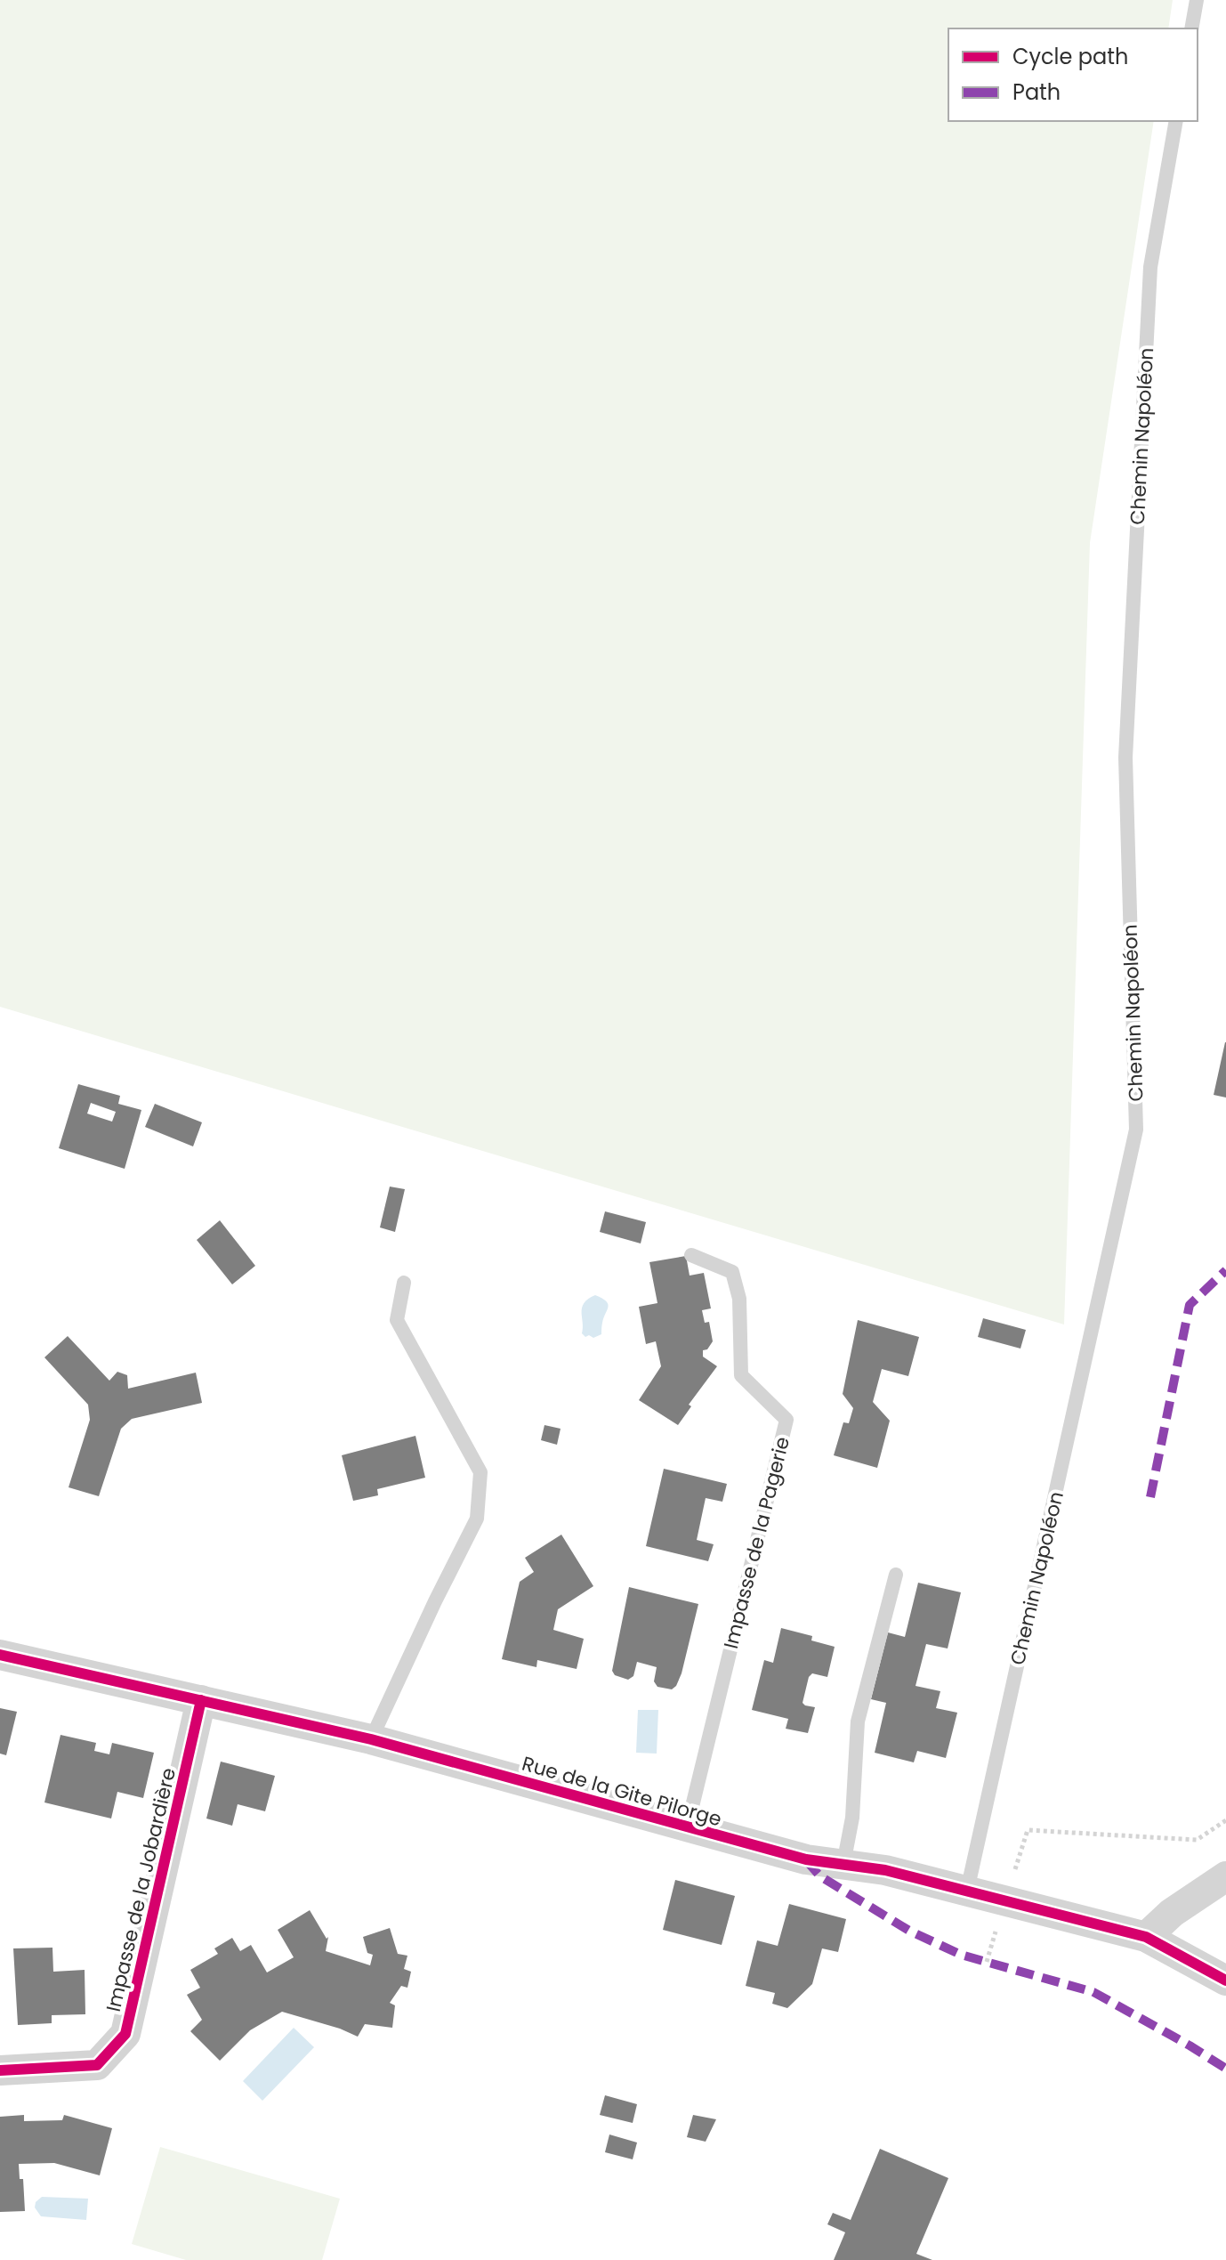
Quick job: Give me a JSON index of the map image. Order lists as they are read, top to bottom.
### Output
{
  "streets": {
    "street": ["Rue de la Gite Pilorge", "Impasse de la Jobardière"],
    "lane": ["Chemin Napoléon", "Impasse de la Pagerie"]
  },
  "crossings": [
    ["Chemin Napoléon", "Rue de la Gite Pilorge"],
    ["Impasse de la Pagerie", "Rue de la Gite Pilorge"],
    ["Rue de la Gite Pilorge", "Impasse de la Jobardière"]
  ],
  "legend": ["Cycle path", "Path"]
}
